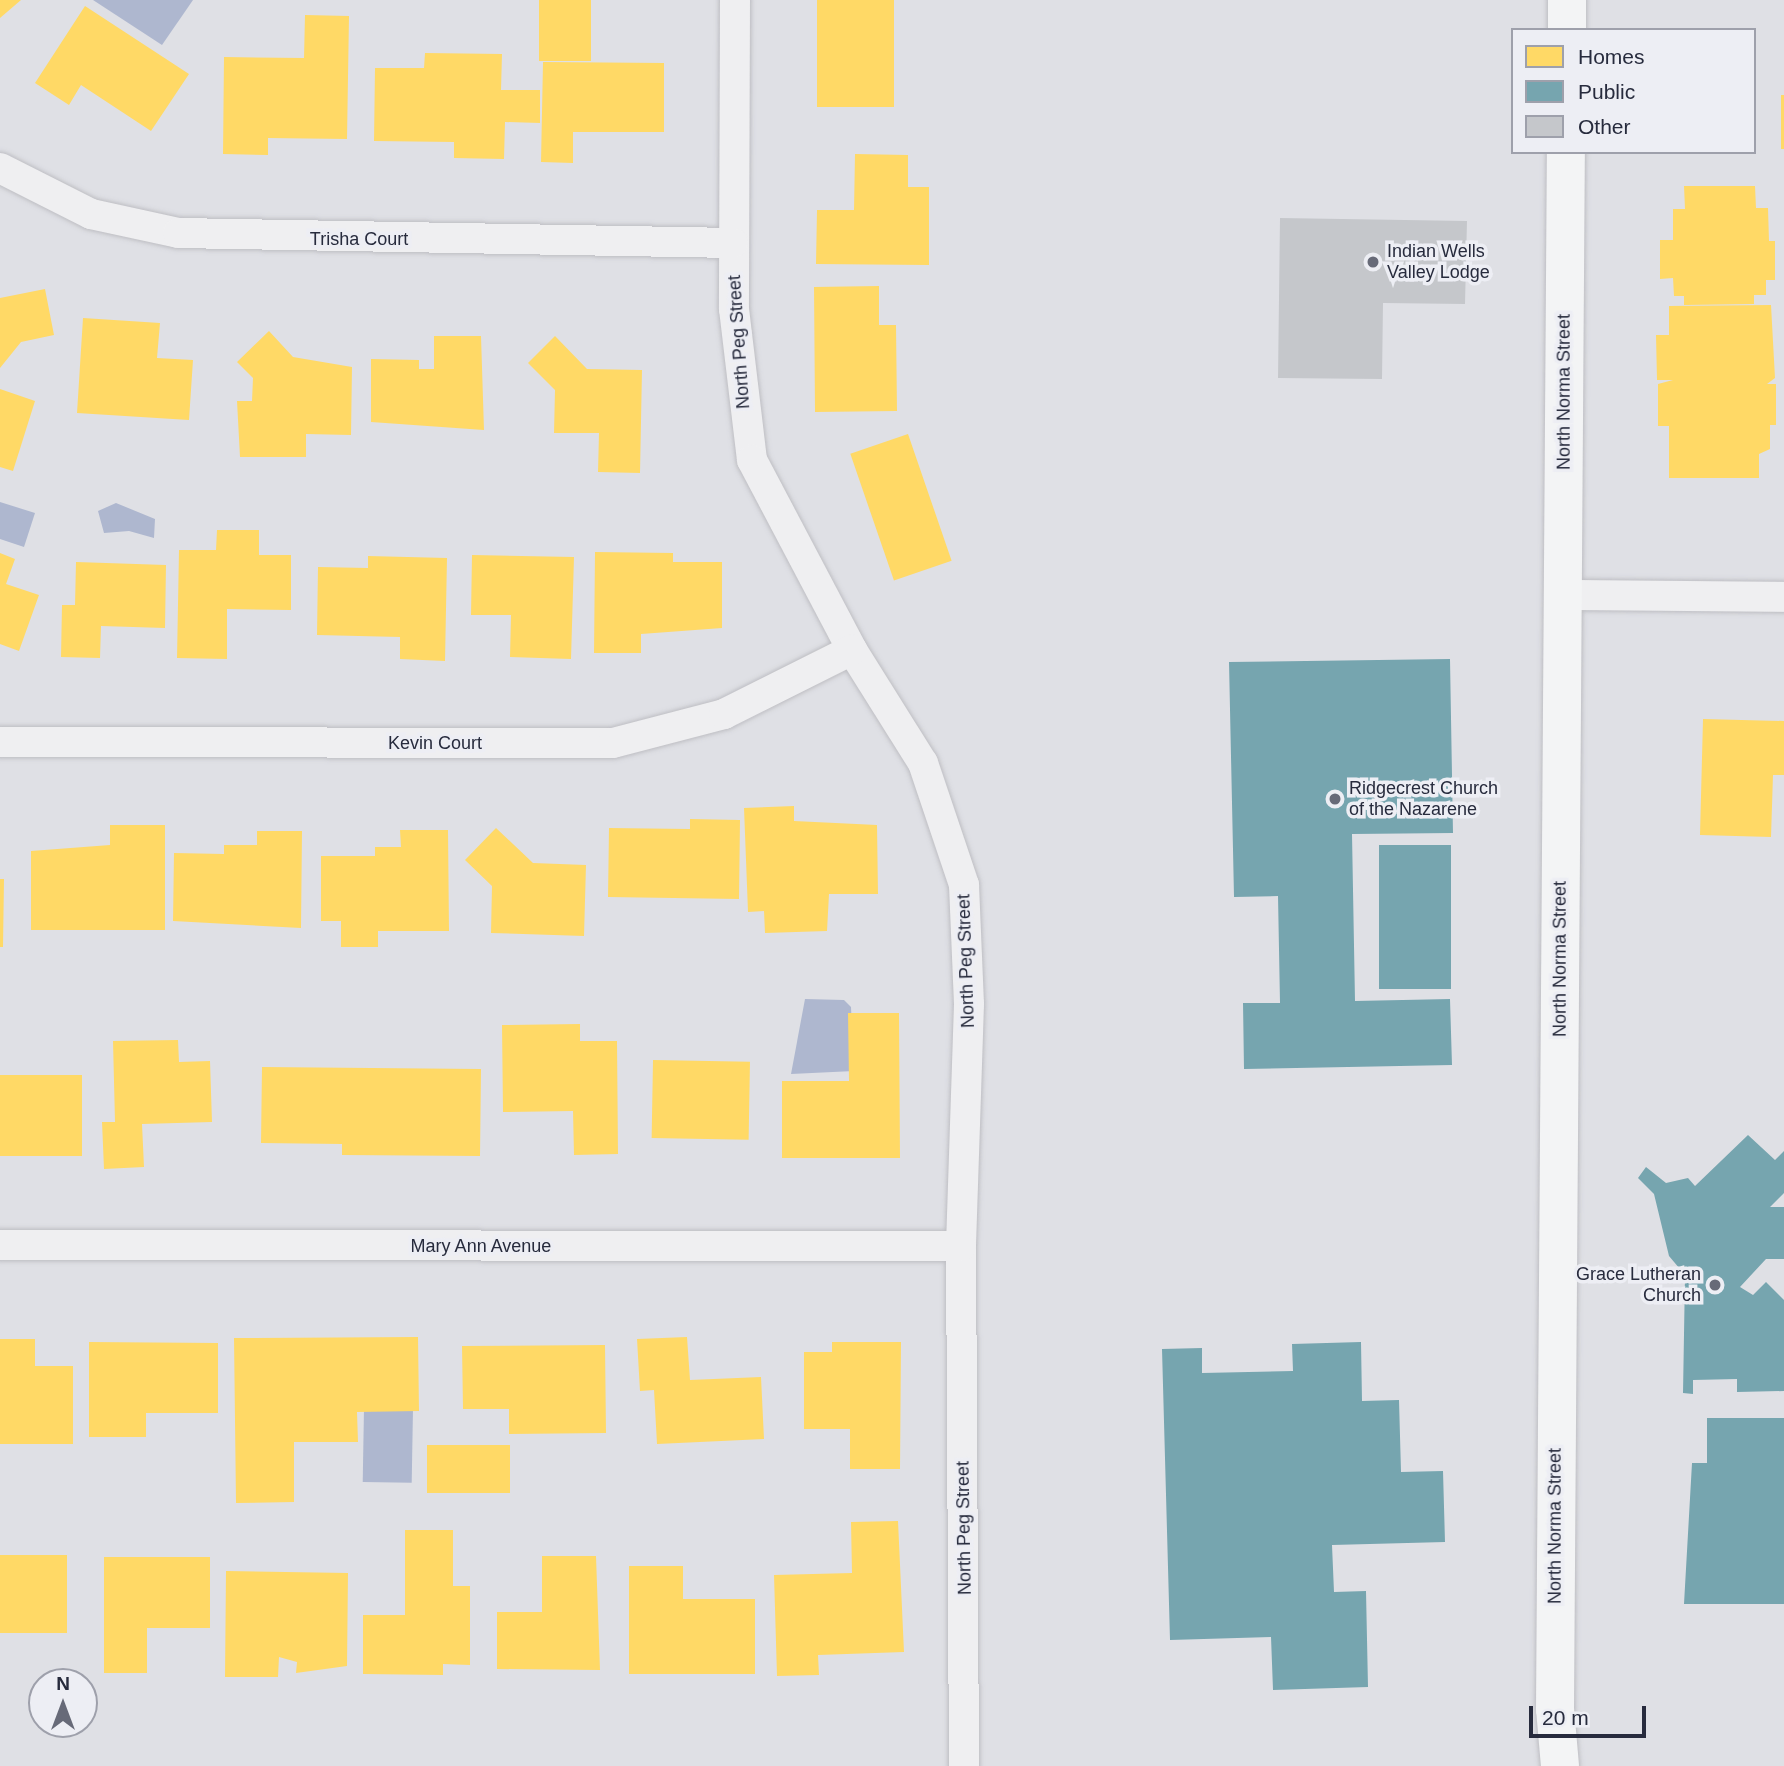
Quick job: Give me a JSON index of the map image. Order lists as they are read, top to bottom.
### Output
{
  "streets": {
    "main road": ["North Norma Street"],
    "street": [
      "Trisha Court",
      "North Peg Street",
      "Kevin Court",
      "Mary Ann Avenue"
    ]
  },
  "crossings": [
    ["Trisha Court", "North Peg Street"],
    ["North Peg Street", "Kevin Court"],
    ["North Peg Street", "Mary Ann Avenue"]
  ],
  "places": ["Indian Wells Valley Lodge", "Ridgecrest Church of the Nazarene", "Grace Lutheran Church"],
  "legend": ["Homes", "Public", "Other"],
  "scale_bar": "20 m",
  "north": "top"
}
